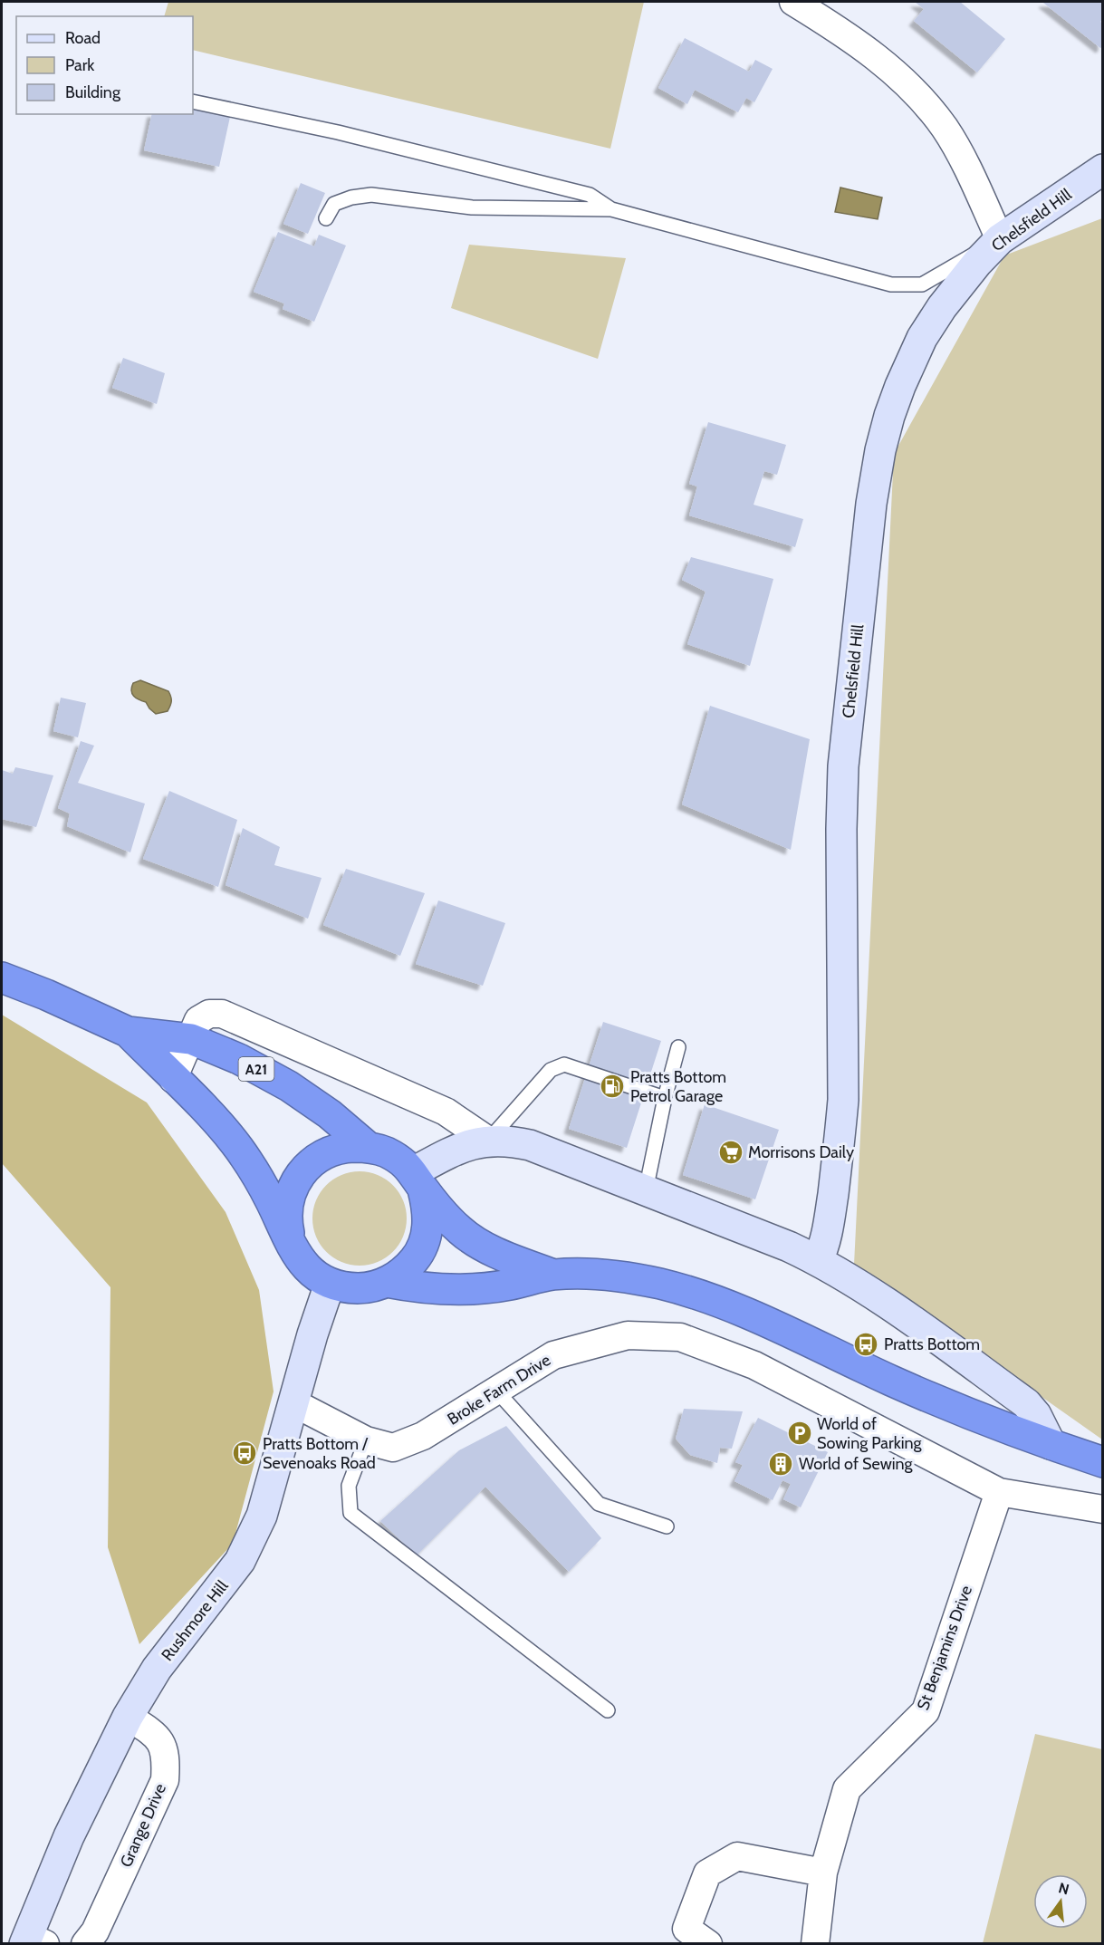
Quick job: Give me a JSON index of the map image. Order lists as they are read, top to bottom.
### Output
{
  "streets": {
    "highway": ["A21"],
    "street": [
      "Chelsfield Hill",
      "Broke Farm Drive",
      "Rushmore Hill",
      "St Benjamins Drive",
      "Grange Drive"
    ]
  },
  "crossings": [
    ["A21", "Rushmore Hill"],
    ["Broke Farm Drive", "Rushmore Hill"],
    ["Broke Farm Drive", "St Benjamins Drive"],
    ["Rushmore Hill", "Grange Drive"]
  ],
  "places": {
    "fuel station": ["Pratts Bottom Petrol Garage"],
    "supermarket": ["Morrisons Daily"],
    "bus stop": ["Pratts Bottom", "Pratts Bottom / Sevenoaks Road"],
    "parking": ["World of Sowing Parking"],
    "building": ["World of Sewing"]
  },
  "legend": ["Road", "Park", "Building"],
  "north": "top"
}
